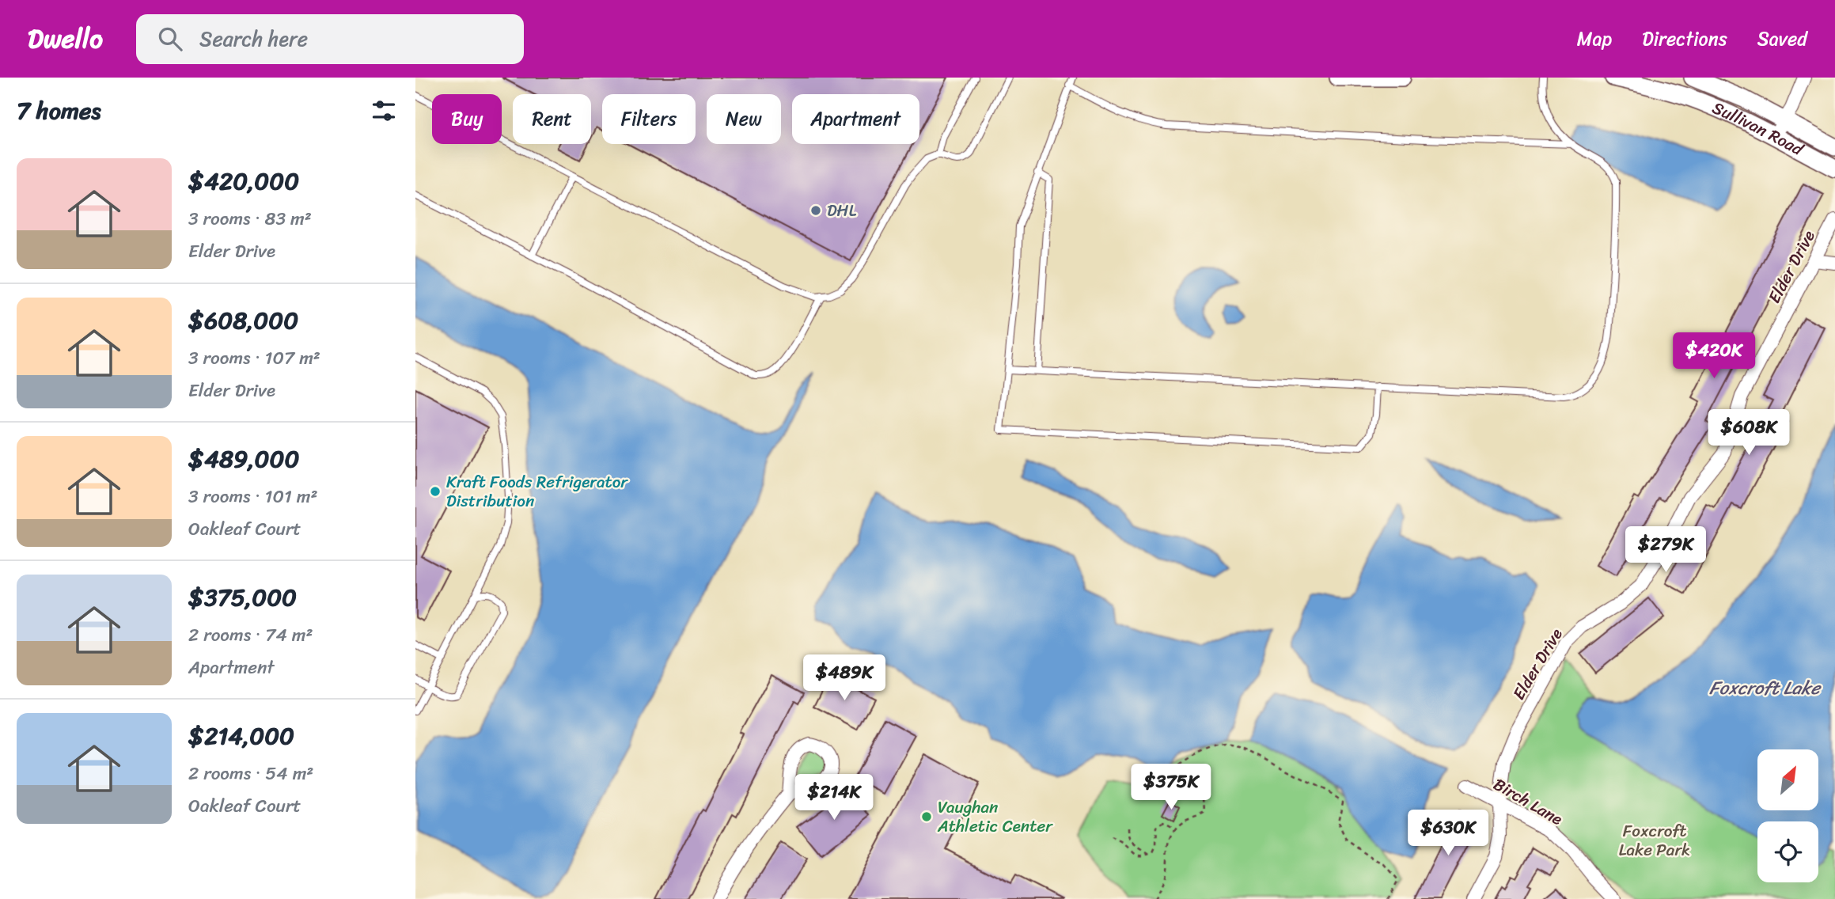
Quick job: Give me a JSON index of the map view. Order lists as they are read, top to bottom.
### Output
{
  "streets": {
    "street": ["Sullivan Road", "Elder Drive", "Birch Lane"]
  },
  "crossings": [
    ["Elder Drive", "Birch Lane"]
  ],
  "water": ["Foxcroft Lake"],
  "parks": ["Foxcroft Lake Park"],
  "places": ["DHL", "Kraft Foods Refrigerator Distribution", "Vaughan Athletic Center"],
  "north": "top right",
  "page": {
    "header": "Dwello",
    "search": "Search here",
    "nav": ["Map", "Directions", "Saved"],
    "heading": "7 homes",
    "chip": [
      "Buy",
      "Rent",
      "Filters",
      "New",
      "Apartment"
    ],
    "list": [
      {
        "name": "$420,000",
        "note": "3 rooms · 83 m² · Elder Drive"
      },
      {
        "name": "$608,000",
        "note": "3 rooms · 107 m² · Elder Drive"
      },
      {
        "name": "$489,000",
        "note": "3 rooms · 101 m² · Oakleaf Court"
      },
      {
        "name": "$375,000",
        "note": "2 rooms · 74 m² · Apartment"
      },
      {
        "name": "$214,000",
        "note": "2 rooms · 54 m² · Oakleaf Court"
      }
    ],
    "price": [
      "$420K",
      "$608K",
      "$279K",
      "$489K",
      "$375K",
      "$214K",
      "$630K"
    ]
  }
}
